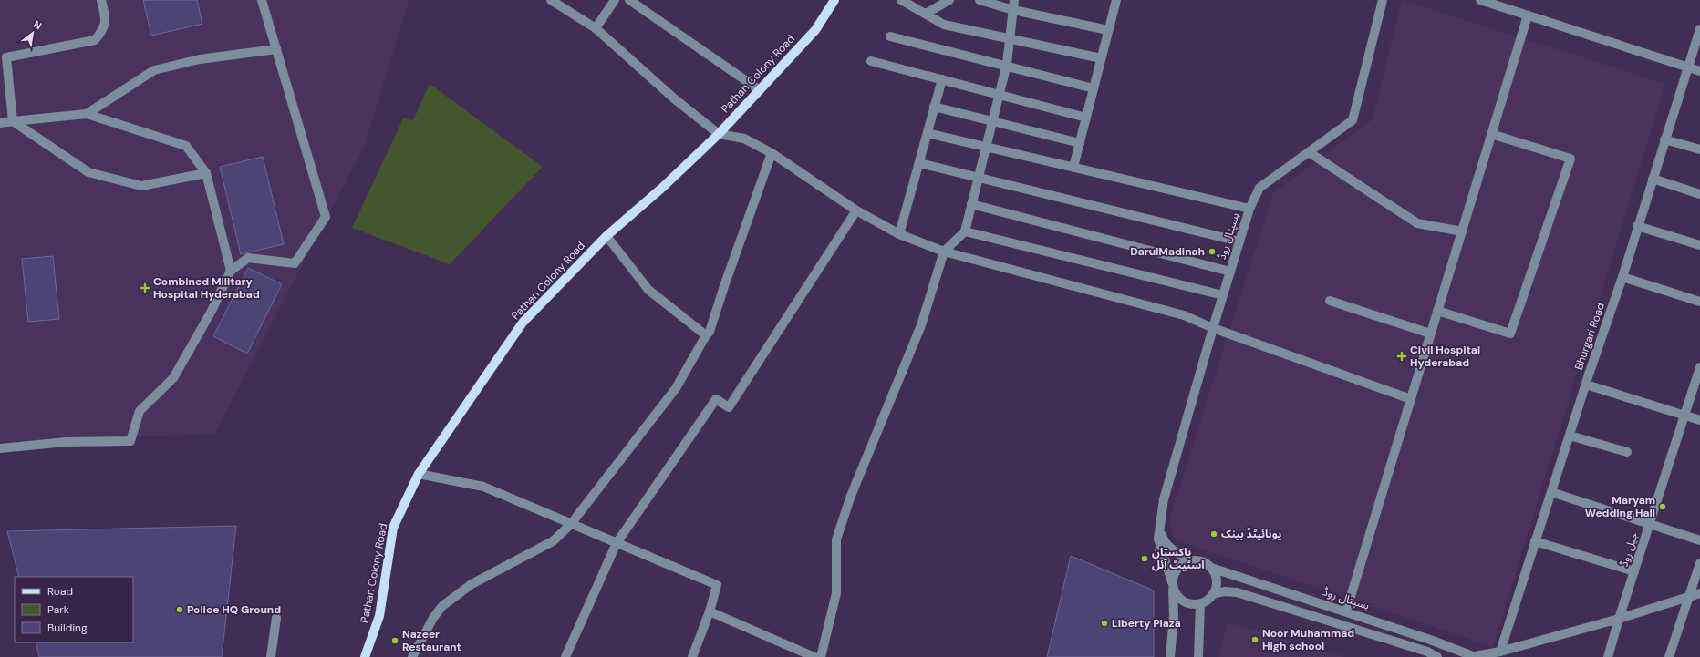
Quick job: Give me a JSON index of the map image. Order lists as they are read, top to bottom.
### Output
{
  "streets": {
    "main road": ["Pathan Colony Road"],
    "street": ["ہسپتال روڈ", "Bhurgari Road", "جیل روڈ"]
  },
  "places": {
    "other": [
      "DarulMadinah",
      "Maryam Wedding Hall",
      "یونائیٹڈ بینک",
      "پاکستان اسٹیٹ آئل",
      "Police HQ Ground",
      "Liberty Plaza",
      "Noor Muhammad High school",
      "Nazeer Restaurant"
    ],
    "health": ["Combined Military Hospital Hyderabad", "Civil Hospital Hyderabad"]
  },
  "legend": ["Road", "Park", "Building"],
  "north": "top right"
}
